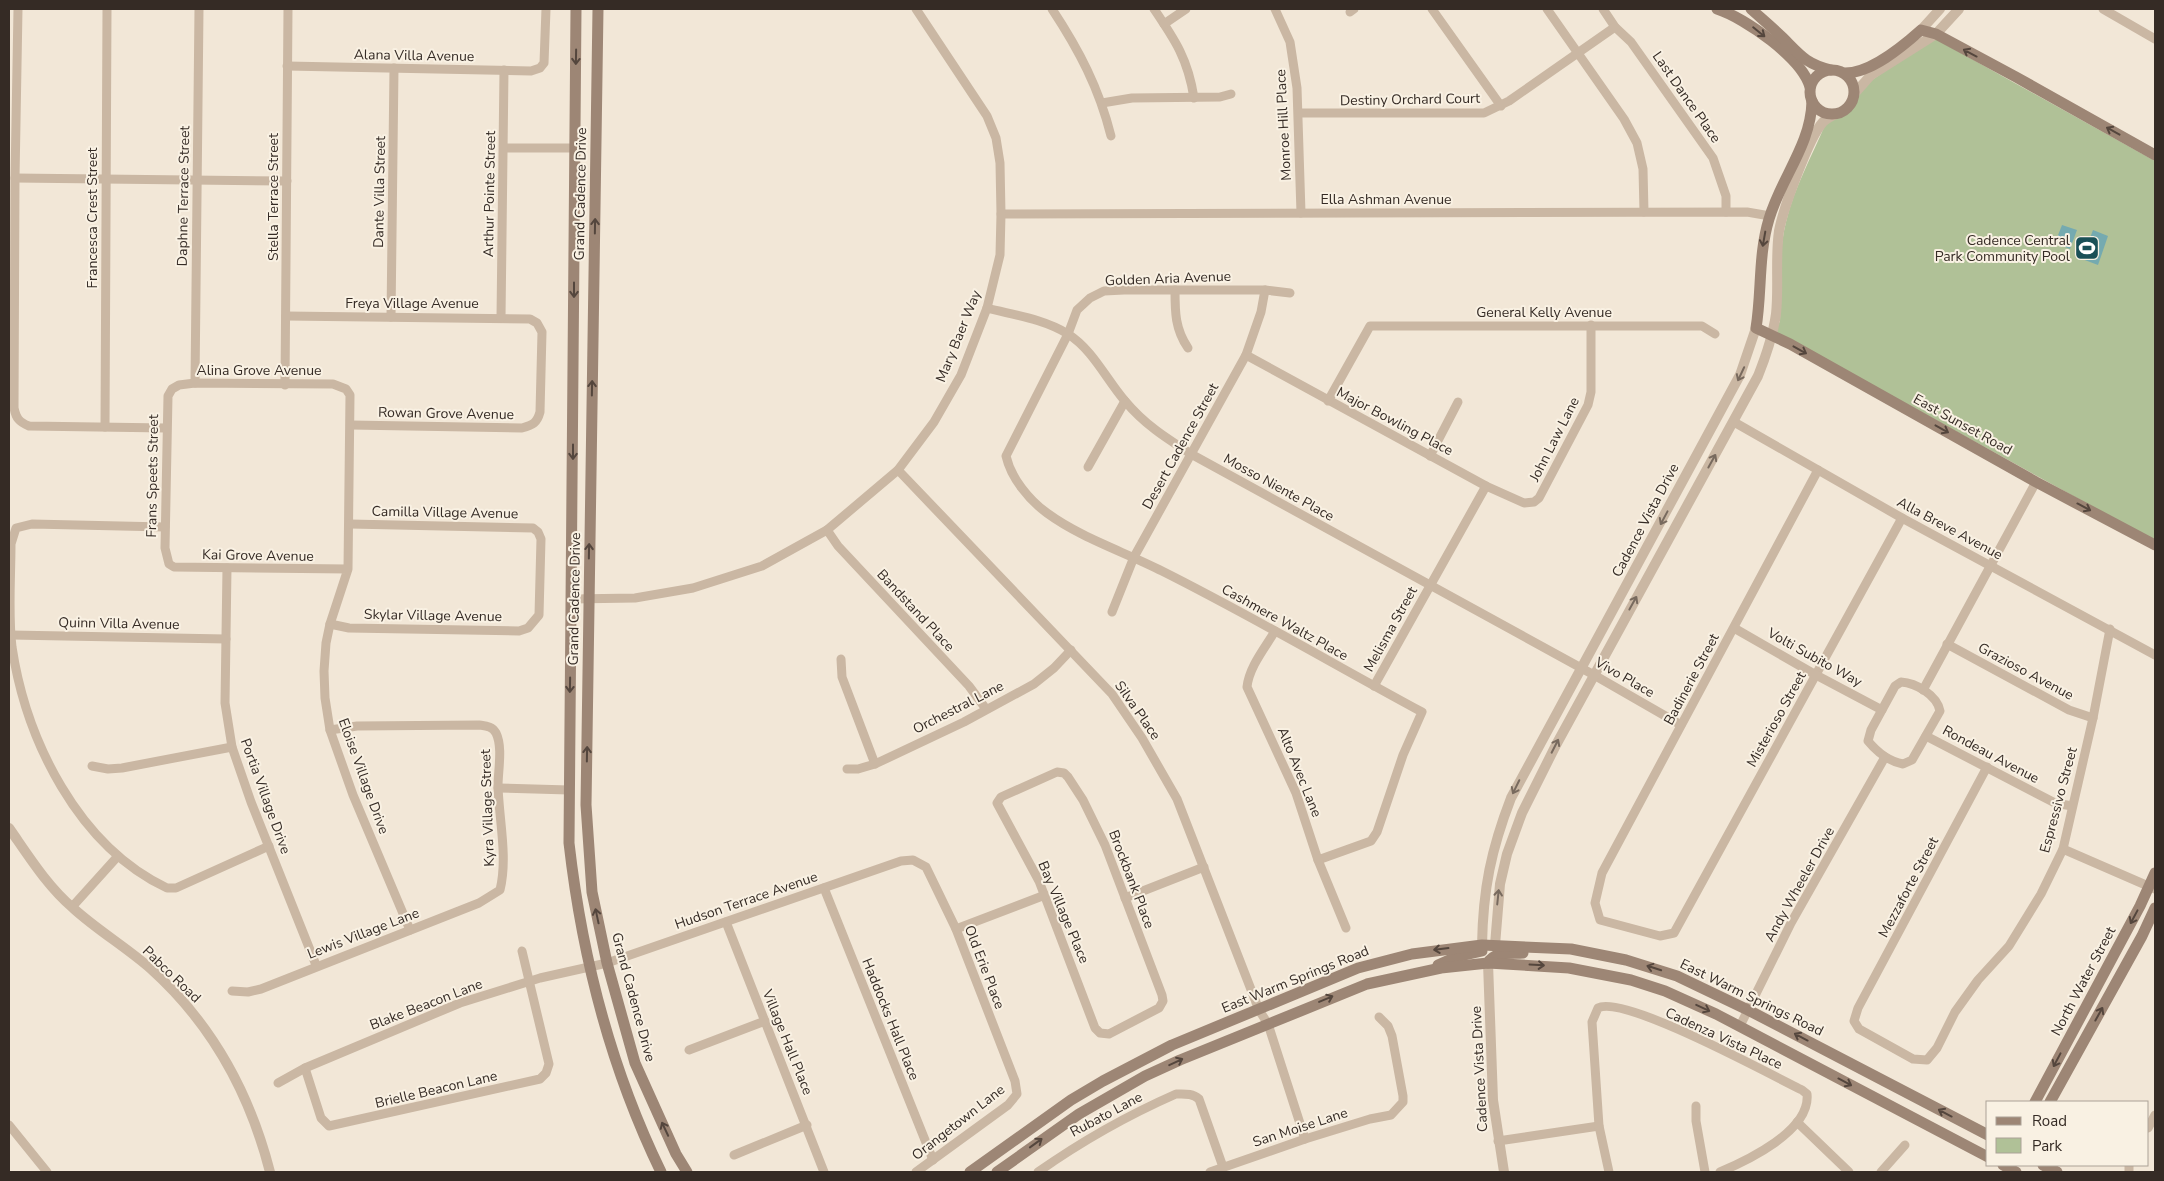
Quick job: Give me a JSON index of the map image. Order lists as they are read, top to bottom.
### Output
{
  "streets": {
    "main road": [
      "Grand Cadence Drive",
      "East Sunset Road",
      "Cadence Vista Drive",
      "East Warm Springs Road",
      "North Water Street"
    ],
    "street": [
      "Alana Villa Avenue",
      "Last Dance Place",
      "Destiny Orchard Court",
      "Monroe Hill Place",
      "Dante Villa Street",
      "Arthur Pointe Street",
      "Daphne Terrace Street",
      "Stella Terrace Street",
      "Ella Ashman Avenue",
      "Francesca Crest Street",
      "Golden Aria Avenue",
      "Freya Village Avenue",
      "General Kelly Avenue",
      "Mary Baer Way",
      "Alina Grove Avenue",
      "Rowan Grove Avenue",
      "Major Bowling Place",
      "John Law Lane",
      "Desert Cadence Street",
      "Frans Speets Street",
      "Mosso Niente Place",
      "Camilla Village Avenue",
      "Alla Breve Avenue",
      "Kai Grove Avenue",
      "Bandstand Place",
      "Skylar Village Avenue",
      "Cashmere Waltz Place",
      "Quinn Villa Avenue",
      "Melisma Street",
      "Volti Subito Way",
      "Grazioso Avenue",
      "Vivo Place",
      "Badinerie Street",
      "Orchestral Lane",
      "Silva Place",
      "Misterioso Street",
      "Rondeau Avenue",
      "Alto Avec Lane",
      "Eloise Village Drive",
      "Portia Village Drive",
      "Espressivo Street",
      "Kyra Village Street",
      "Brockbank Place",
      "Andy Wheeler Drive",
      "Mezzaforte Street",
      "Hudson Terrace Avenue",
      "Bay Village Place",
      "Lewis Village Lane",
      "Old Erie Place",
      "Pabco Road",
      "Blake Beacon Lane",
      "Haddocks Hall Place",
      "Cadenza Vista Place",
      "Village Hall Place",
      "Brielle Beacon Lane",
      "Rubato Lane",
      "Orangetown Lane",
      "San Moise Lane"
    ]
  },
  "crossings": [
    ["Alana Villa Avenue", "Dante Villa Street"],
    ["Alana Villa Avenue", "Arthur Pointe Street"],
    ["Alana Villa Avenue", "Stella Terrace Street"],
    ["Last Dance Place", "Destiny Orchard Court"],
    ["Last Dance Place", "Ella Ashman Avenue"],
    ["Destiny Orchard Court", "Monroe Hill Place"],
    ["Monroe Hill Place", "Ella Ashman Avenue"],
    ["Dante Villa Street", "Freya Village Avenue"],
    ["Arthur Pointe Street", "Freya Village Avenue"],
    ["Grand Cadence Drive", "Mary Baer Way"],
    ["Grand Cadence Drive", "Hudson Terrace Avenue"],
    ["Grand Cadence Drive", "Blake Beacon Lane"],
    ["Daphne Terrace Street", "Alina Grove Avenue"],
    ["Stella Terrace Street", "Freya Village Avenue"],
    ["Stella Terrace Street", "Alina Grove Avenue"],
    ["Ella Ashman Avenue", "Mary Baer Way"],
    ["Ella Ashman Avenue", "Cadence Vista Drive"],
    ["Golden Aria Avenue", "Desert Cadence Street"],
    ["Golden Aria Avenue", "Mosso Niente Place"],
    ["Golden Aria Avenue", "Cashmere Waltz Place"],
    ["Freya Village Avenue", "Rowan Grove Avenue"],
    ["General Kelly Avenue", "Major Bowling Place"],
    ["General Kelly Avenue", "John Law Lane"],
    ["Mary Baer Way", "Mosso Niente Place"],
    ["Mary Baer Way", "Bandstand Place"],
    ["Mary Baer Way", "Silva Place"],
    ["Alina Grove Avenue", "Frans Speets Street"],
    ["Alina Grove Avenue", "Eloise Village Drive"],
    ["Rowan Grove Avenue", "Eloise Village Drive"],
    ["Major Bowling Place", "John Law Lane"],
    ["Major Bowling Place", "Desert Cadence Street"],
    ["Major Bowling Place", "Melisma Street"],
    ["East Sunset Road", "Cadence Vista Drive"],
    ["Desert Cadence Street", "Mosso Niente Place"],
    ["Desert Cadence Street", "Cashmere Waltz Place"],
    ["Frans Speets Street", "Kai Grove Avenue"],
    ["Mosso Niente Place", "Cadence Vista Drive"],
    ["Mosso Niente Place", "Melisma Street"],
    ["Mosso Niente Place", "Vivo Place"],
    ["Camilla Village Avenue", "Skylar Village Avenue"],
    ["Camilla Village Avenue", "Eloise Village Drive"],
    ["Cadence Vista Drive", "Vivo Place"],
    ["Cadence Vista Drive", "East Warm Springs Road"],
    ["Alla Breve Avenue", "Badinerie Street"],
    ["Alla Breve Avenue", "Misterioso Street"],
    ["Alla Breve Avenue", "Espressivo Street"],
    ["Kai Grove Avenue", "Eloise Village Drive"],
    ["Kai Grove Avenue", "Portia Village Drive"],
    ["Bandstand Place", "Orchestral Lane"],
    ["Skylar Village Avenue", "Eloise Village Drive"],
    ["Cashmere Waltz Place", "Melisma Street"],
    ["Cashmere Waltz Place", "Alto Avec Lane"],
    ["Quinn Villa Avenue", "Portia Village Drive"],
    ["Volti Subito Way", "Badinerie Street"],
    ["Volti Subito Way", "Misterioso Street"],
    ["Volti Subito Way", "Rondeau Avenue"],
    ["Volti Subito Way", "Andy Wheeler Drive"],
    ["Grazioso Avenue", "Espressivo Street"],
    ["Vivo Place", "Badinerie Street"],
    ["Badinerie Street", "Misterioso Street"],
    ["Orchestral Lane", "Silva Place"],
    ["Silva Place", "East Warm Springs Road"],
    ["Silva Place", "San Moise Lane"],
    ["Rondeau Avenue", "Espressivo Street"],
    ["Rondeau Avenue", "Andy Wheeler Drive"],
    ["Rondeau Avenue", "Mezzaforte Street"],
    ["Eloise Village Drive", "Kyra Village Street"],
    ["Eloise Village Drive", "Lewis Village Lane"],
    ["Portia Village Drive", "Lewis Village Lane"],
    ["Espressivo Street", "Mezzaforte Street"],
    ["Kyra Village Street", "Lewis Village Lane"],
    ["Brockbank Place", "Bay Village Place"],
    ["Andy Wheeler Drive", "East Warm Springs Road"],
    ["Hudson Terrace Avenue", "Old Erie Place"],
    ["Hudson Terrace Avenue", "Blake Beacon Lane"],
    ["Hudson Terrace Avenue", "Haddocks Hall Place"],
    ["Hudson Terrace Avenue", "Village Hall Place"],
    ["Old Erie Place", "Orangetown Lane"],
    ["Blake Beacon Lane", "Brielle Beacon Lane"],
    ["Haddocks Hall Place", "Orangetown Lane"],
    ["Rubato Lane", "San Moise Lane"]
  ],
  "one_way": ["East Sunset Road", "Cadence Vista Drive"],
  "places": {
    "sports": ["Cadence Central Park Community Pool"]
  },
  "legend": ["Road", "Park"]
}
